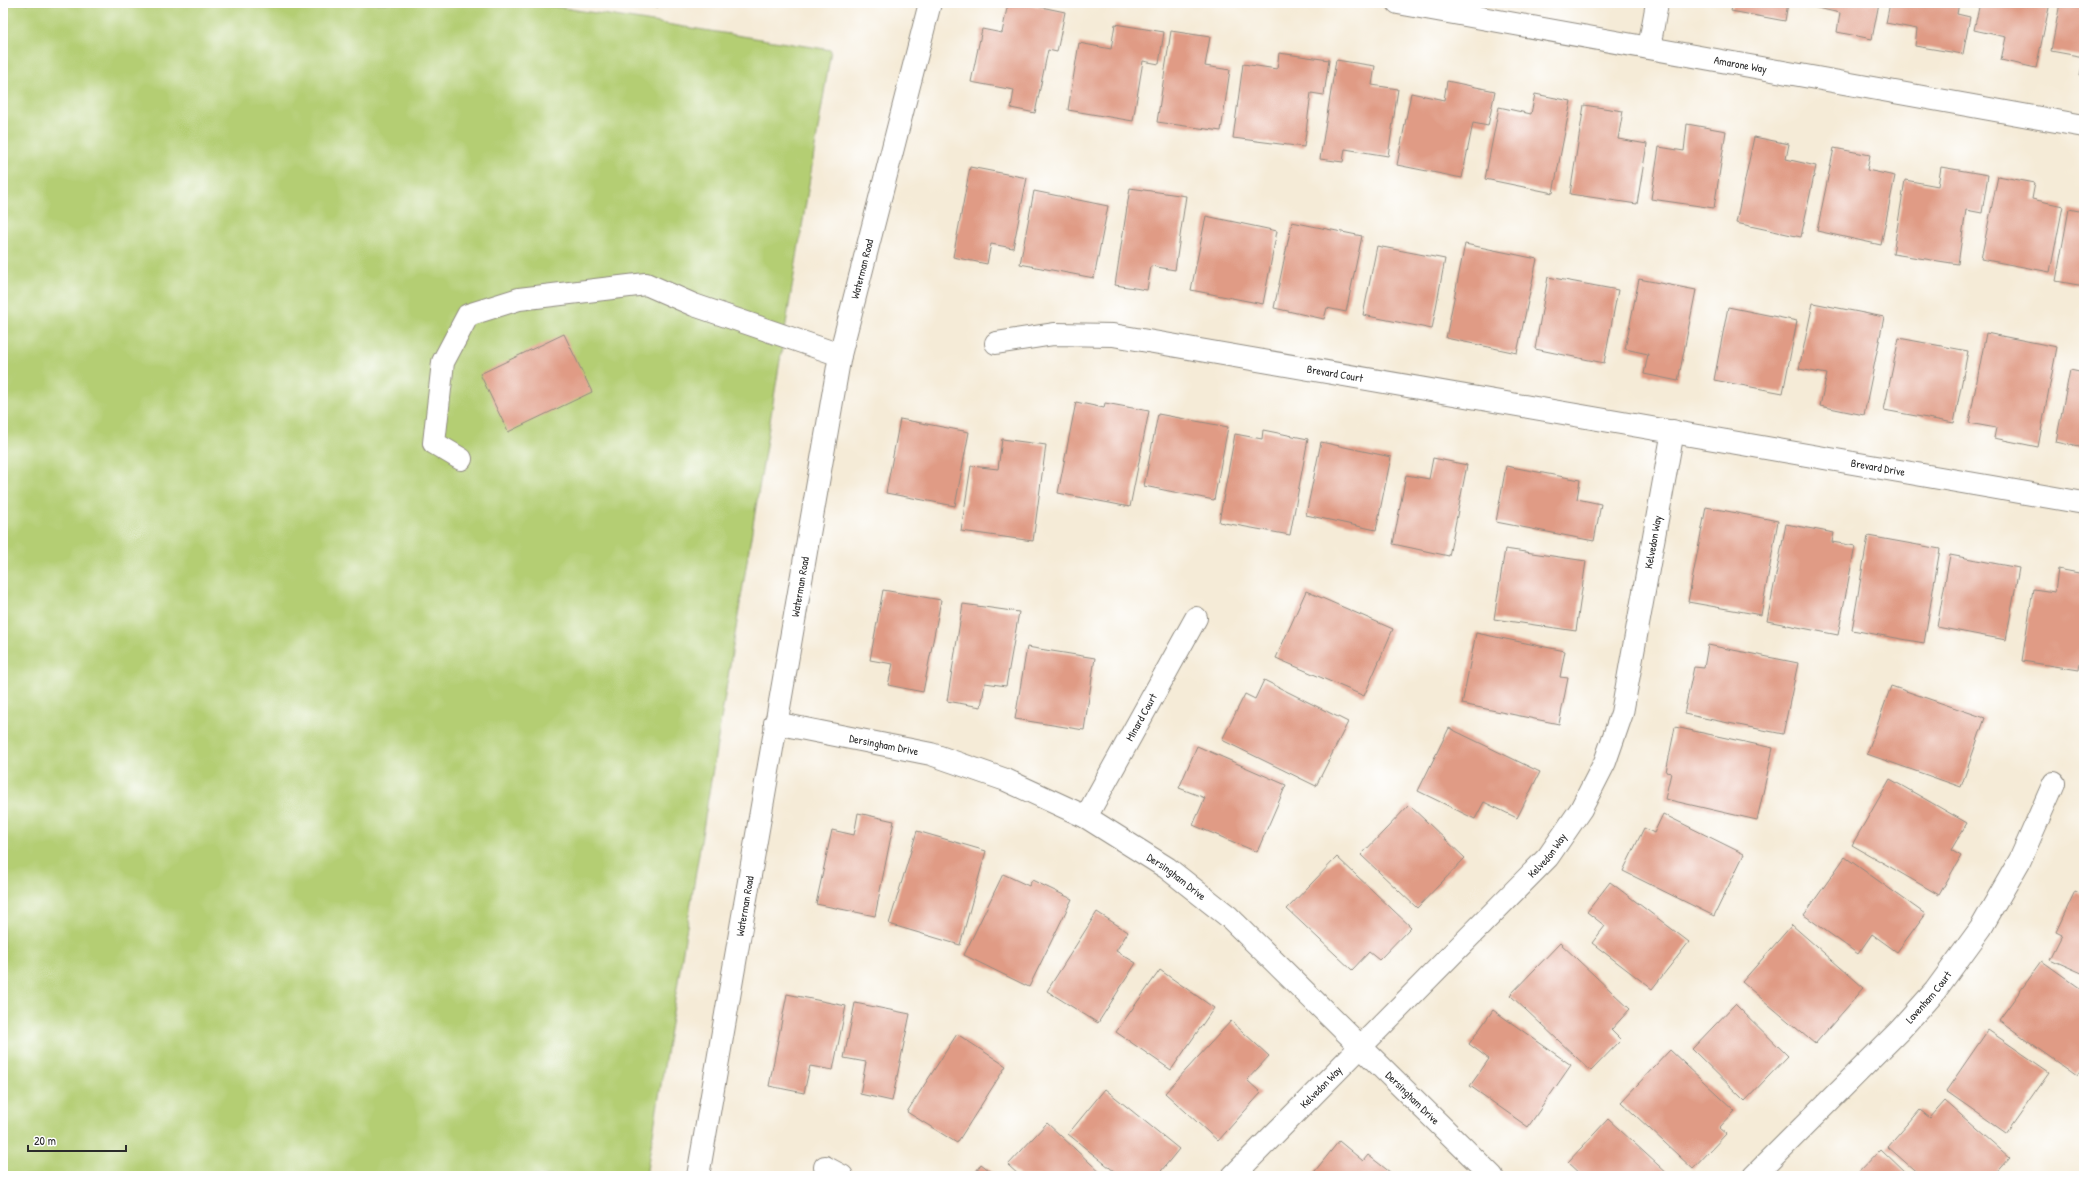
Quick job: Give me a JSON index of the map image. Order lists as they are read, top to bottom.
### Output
{
  "streets": {
    "street": [
      "Amarone Way",
      "Waterman Road",
      "Brevard Court",
      "Brevard Drive",
      "Kelvedon Way",
      "Minard Court",
      "Dersingham Drive",
      "Lavenham Court"
    ]
  },
  "crossings": [
    ["Waterman Road", "Dersingham Drive"],
    ["Brevard Court", "Brevard Drive"],
    ["Brevard Court", "Kelvedon Way"],
    ["Brevard Drive", "Kelvedon Way"],
    ["Kelvedon Way", "Dersingham Drive"],
    ["Minard Court", "Dersingham Drive"]
  ],
  "scale_bar": "20 m"
}
